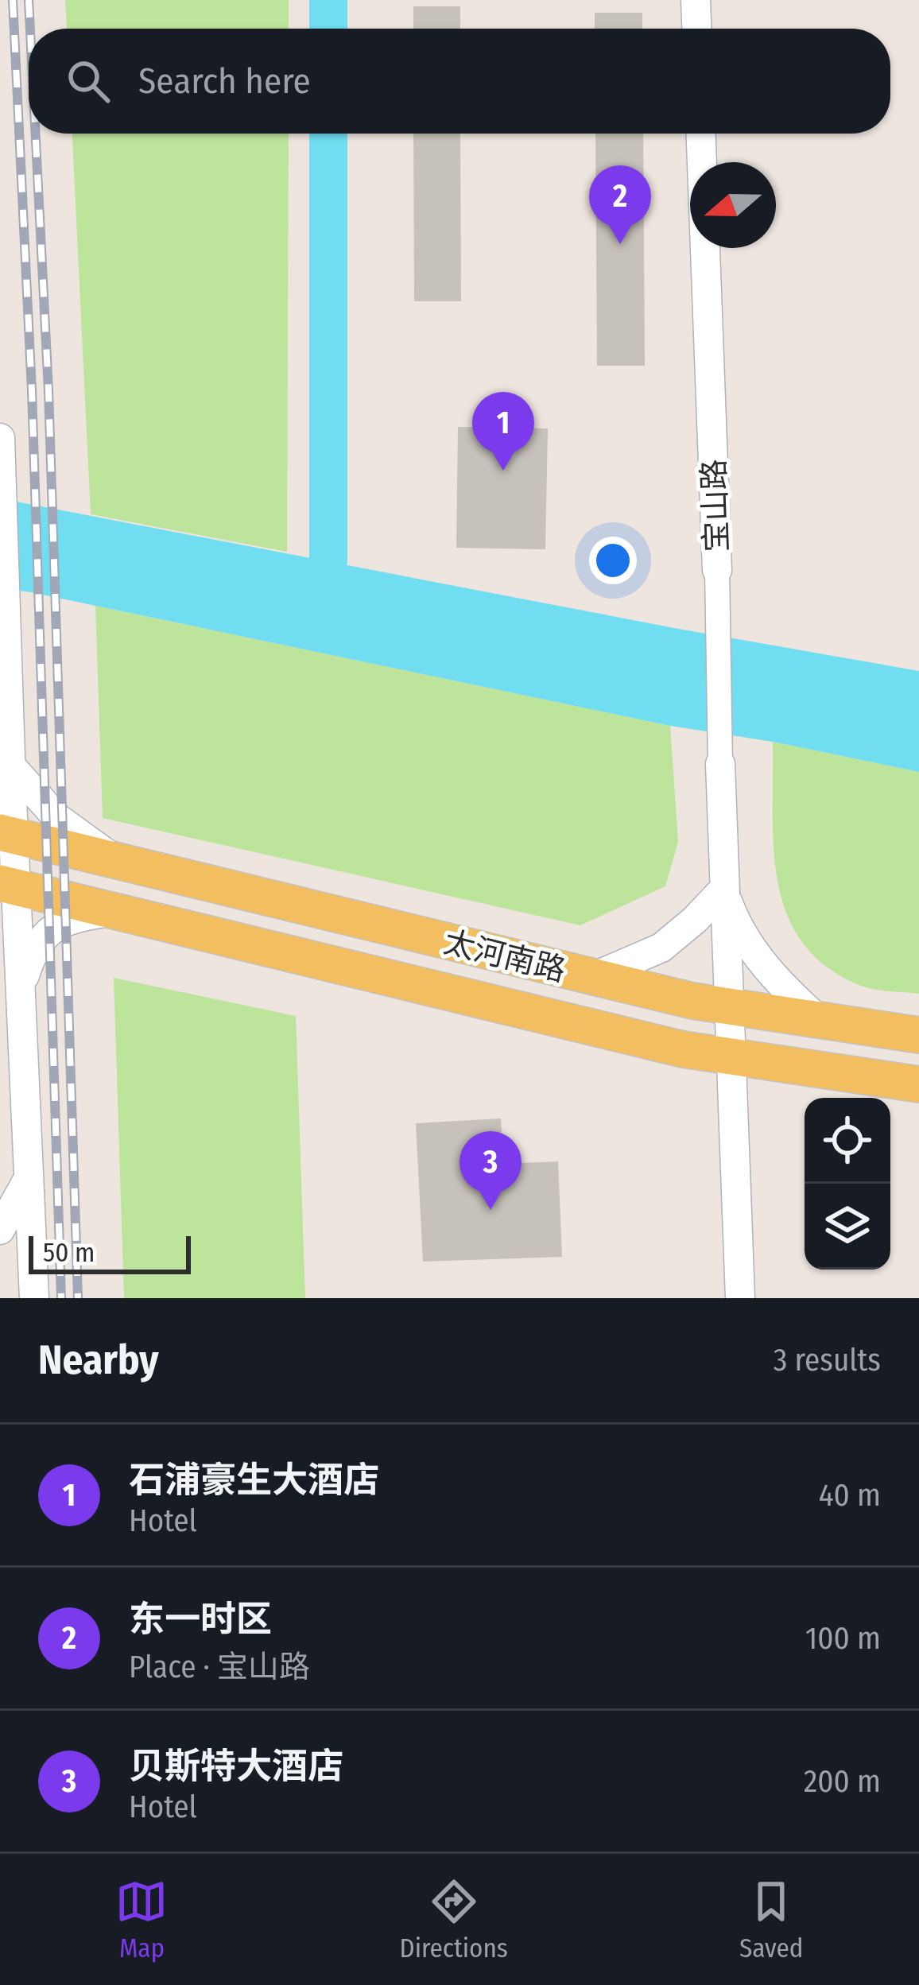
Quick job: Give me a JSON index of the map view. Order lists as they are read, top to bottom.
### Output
{
  "streets": {
    "main road": ["太河南路"],
    "street": ["宝山路"]
  },
  "crossings": [
    ["宝山路", "太河南路"]
  ],
  "scale_bar": "50 m",
  "north": "left",
  "page": {
    "search": "Search here",
    "pins": ["2", "1", "3"],
    "scale": "50 m",
    "heading": ["Nearby", "3 results"],
    "list": [
      {
        "mark": "1",
        "name": "石浦豪生大酒店",
        "note": "Hotel",
        "value": "40 m"
      },
      {
        "mark": "2",
        "name": "东一时区",
        "note": "Place · 宝山路",
        "value": "100 m"
      },
      {
        "mark": "3",
        "name": "贝斯特大酒店",
        "note": "Hotel",
        "value": "200 m"
      }
    ],
    "nav": ["Map", "Directions", "Saved"]
  }
}
